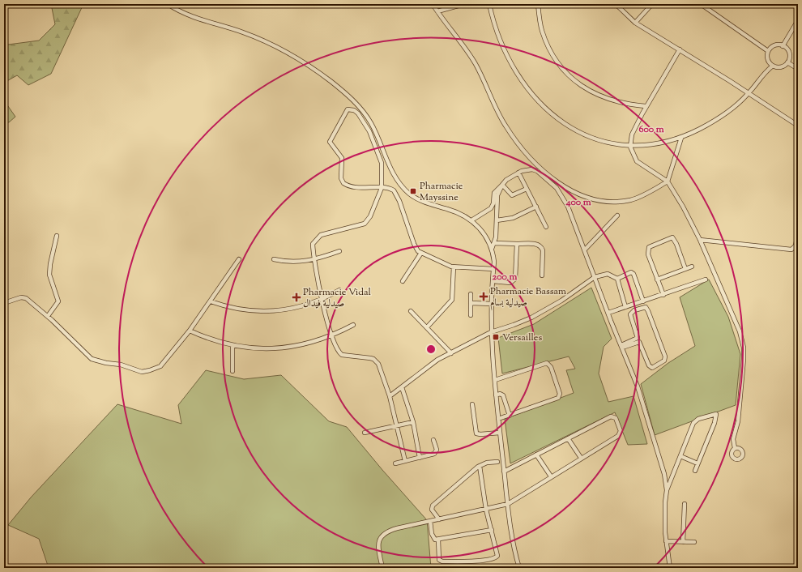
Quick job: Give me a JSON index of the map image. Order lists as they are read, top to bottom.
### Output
{
  "places": {
    "transit": ["Pharmacie Mayssine", "Versailles"],
    "health": ["Pharmacie Bassam صيدلية بسام", "Pharmacie Vidal صيدلية فيدال"]
  },
  "rings": ["600 m", "400 m", "200 m"]
}
